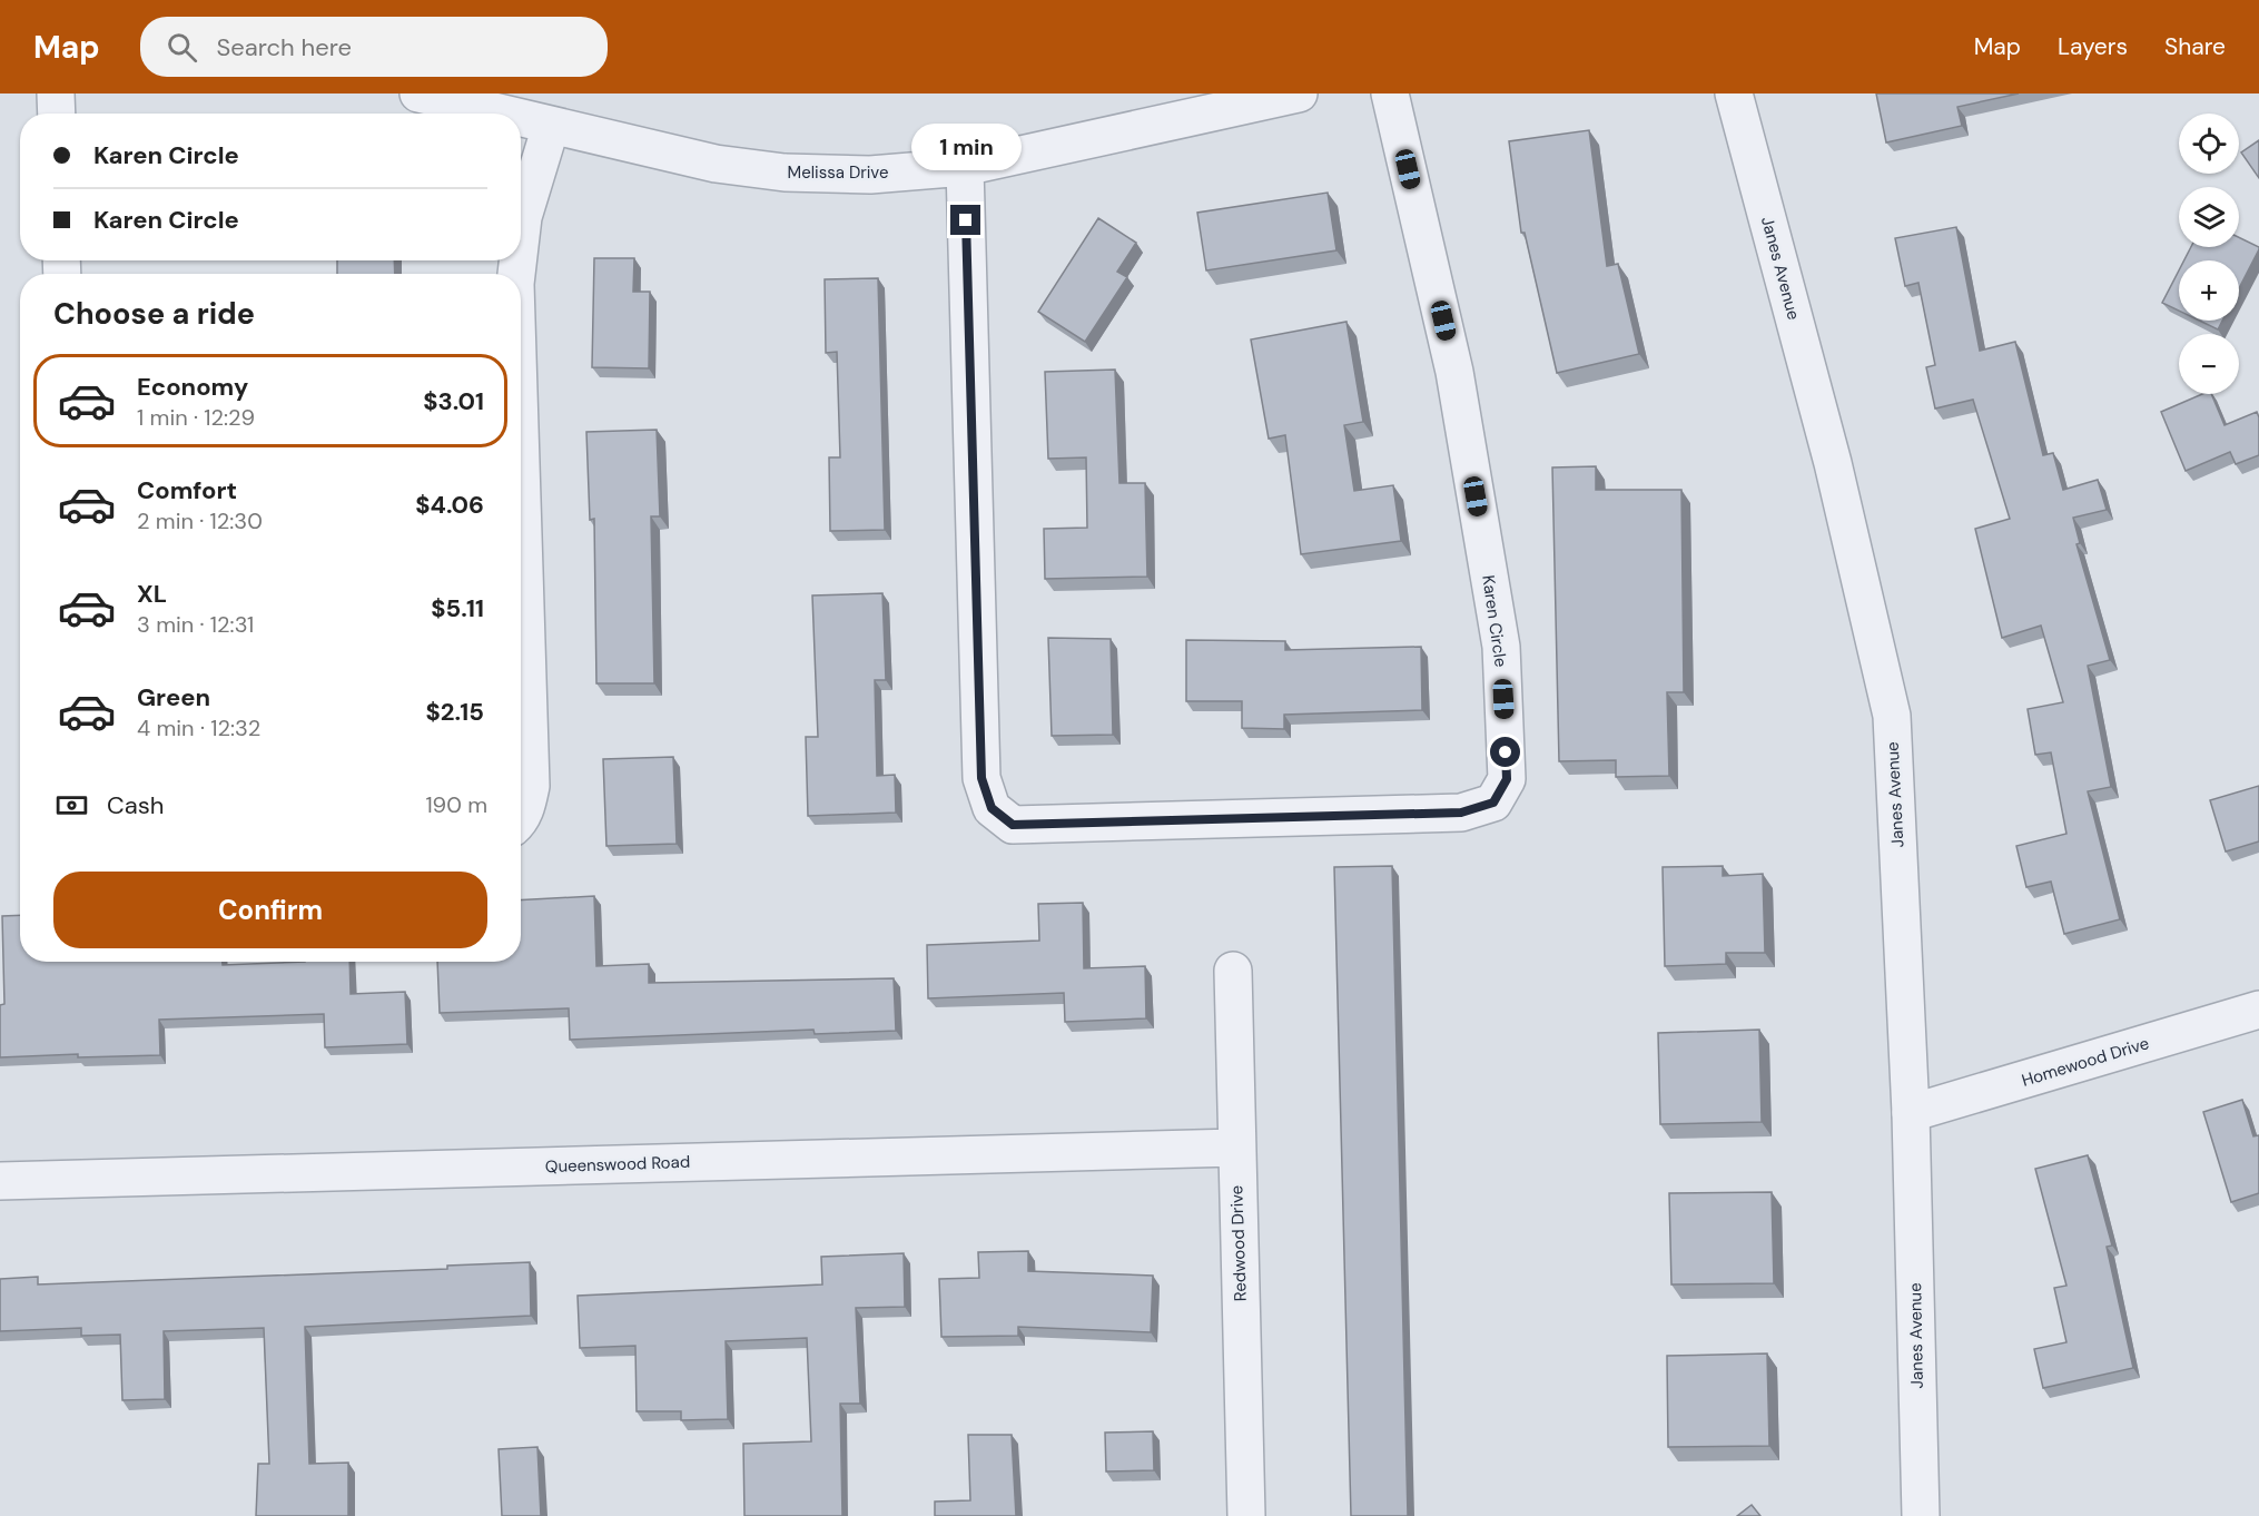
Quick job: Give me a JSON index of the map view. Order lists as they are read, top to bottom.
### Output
{
  "streets": {
    "street": [
      "Melissa Drive",
      "Janes Avenue",
      "Karen Circle",
      "Homewood Drive",
      "Queenswood Road",
      "Redwood Drive"
    ]
  },
  "crossings": [
    ["Melissa Drive", "Karen Circle"],
    ["Janes Avenue", "Homewood Drive"],
    ["Queenswood Road", "Redwood Drive"]
  ],
  "page": {
    "header": "Map",
    "search": "Search here",
    "nav": ["Map", "Layers", "Share"],
    "map_buttons": ["+", "−"],
    "banner": ["Karen Circle", "Karen Circle"],
    "bubble": "1 min",
    "heading": "Choose a ride",
    "list": [
      {
        "name": "Economy",
        "note": "1 min · 12:29",
        "value": "$3.01"
      },
      {
        "name": "Comfort",
        "note": "2 min · 12:30",
        "value": "$4.06"
      },
      {
        "name": "XL",
        "note": "3 min · 12:31",
        "value": "$5.11"
      },
      {
        "name": "Green",
        "note": "4 min · 12:32",
        "value": "$2.15"
      }
    ],
    "pay": ["Cash", "190 m"],
    "buttons": "Confirm"
  }
}
